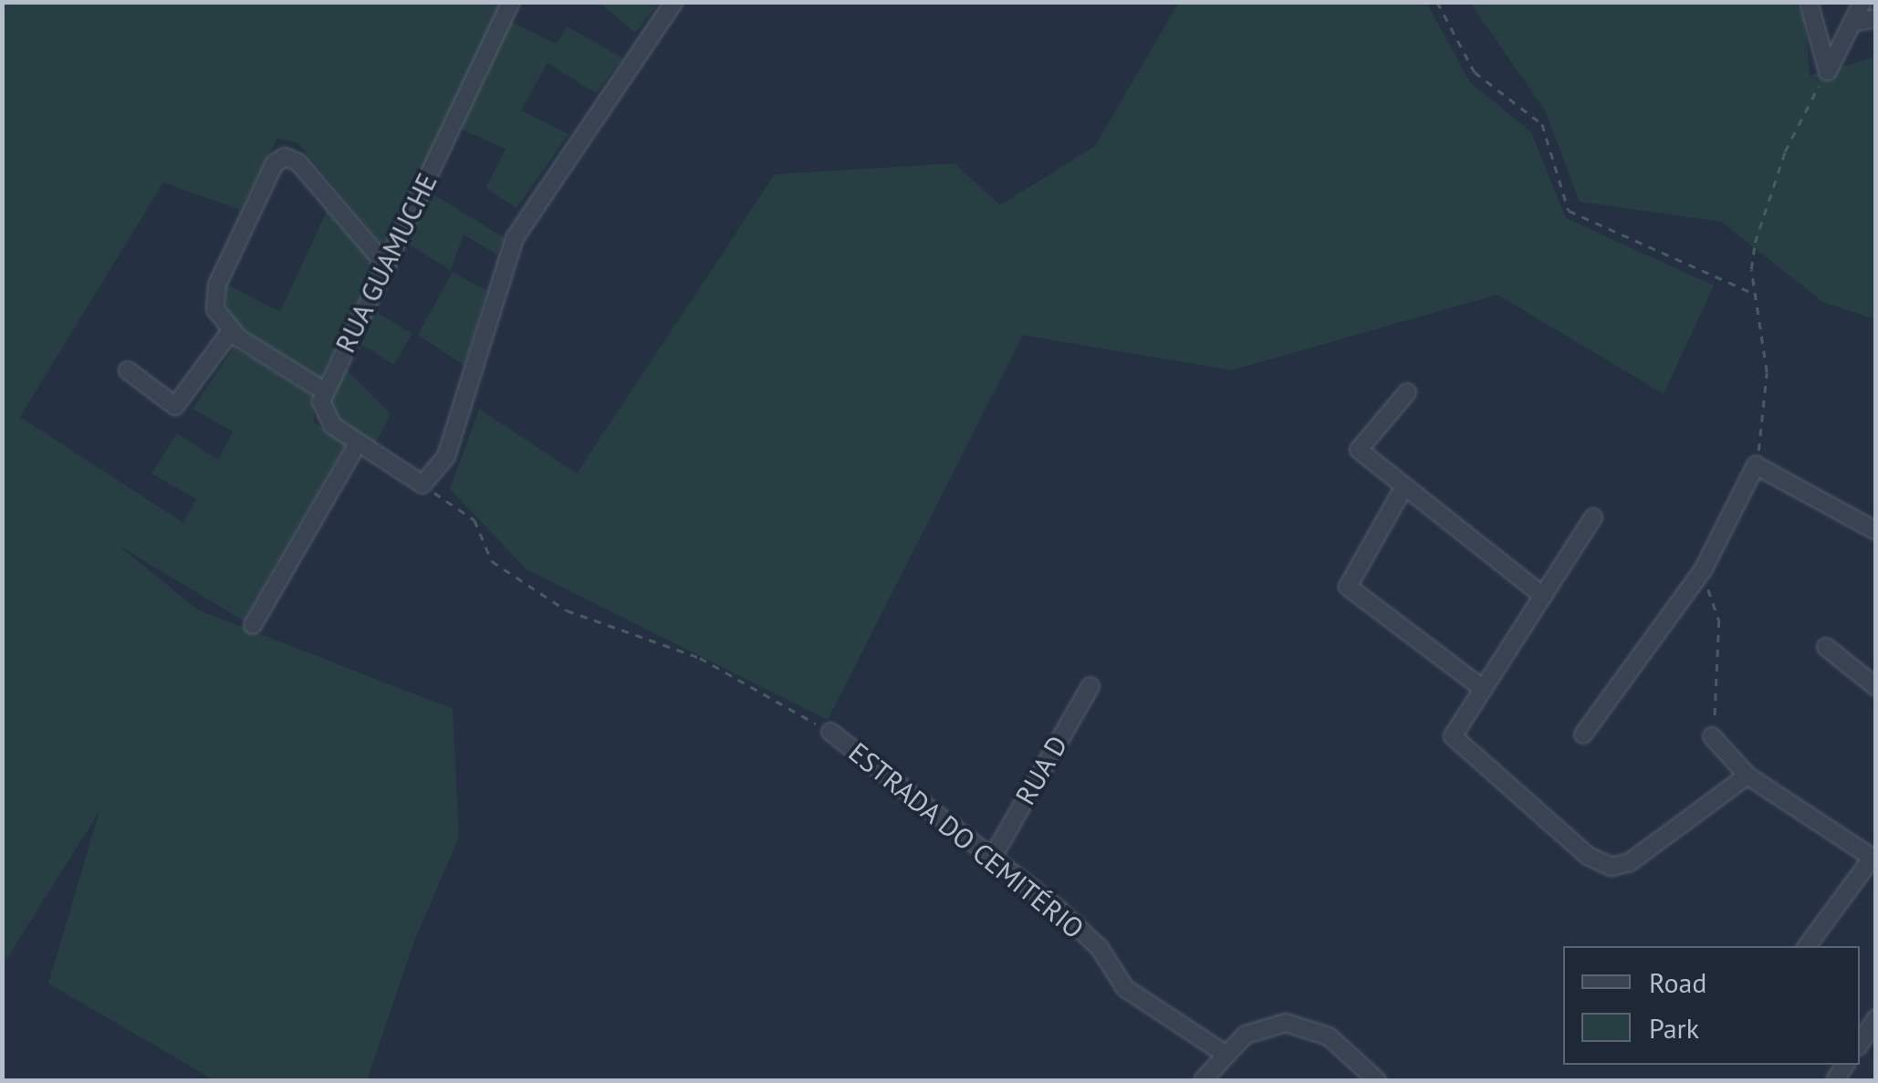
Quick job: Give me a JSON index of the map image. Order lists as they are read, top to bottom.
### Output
{
  "streets": {
    "street": ["RUA GUAMUCHE", "RUA D", "ESTRADA DO CEMITÉRIO"]
  },
  "crossings": [
    ["RUA D", "ESTRADA DO CEMITÉRIO"]
  ],
  "legend": ["Road", "Park"]
}
